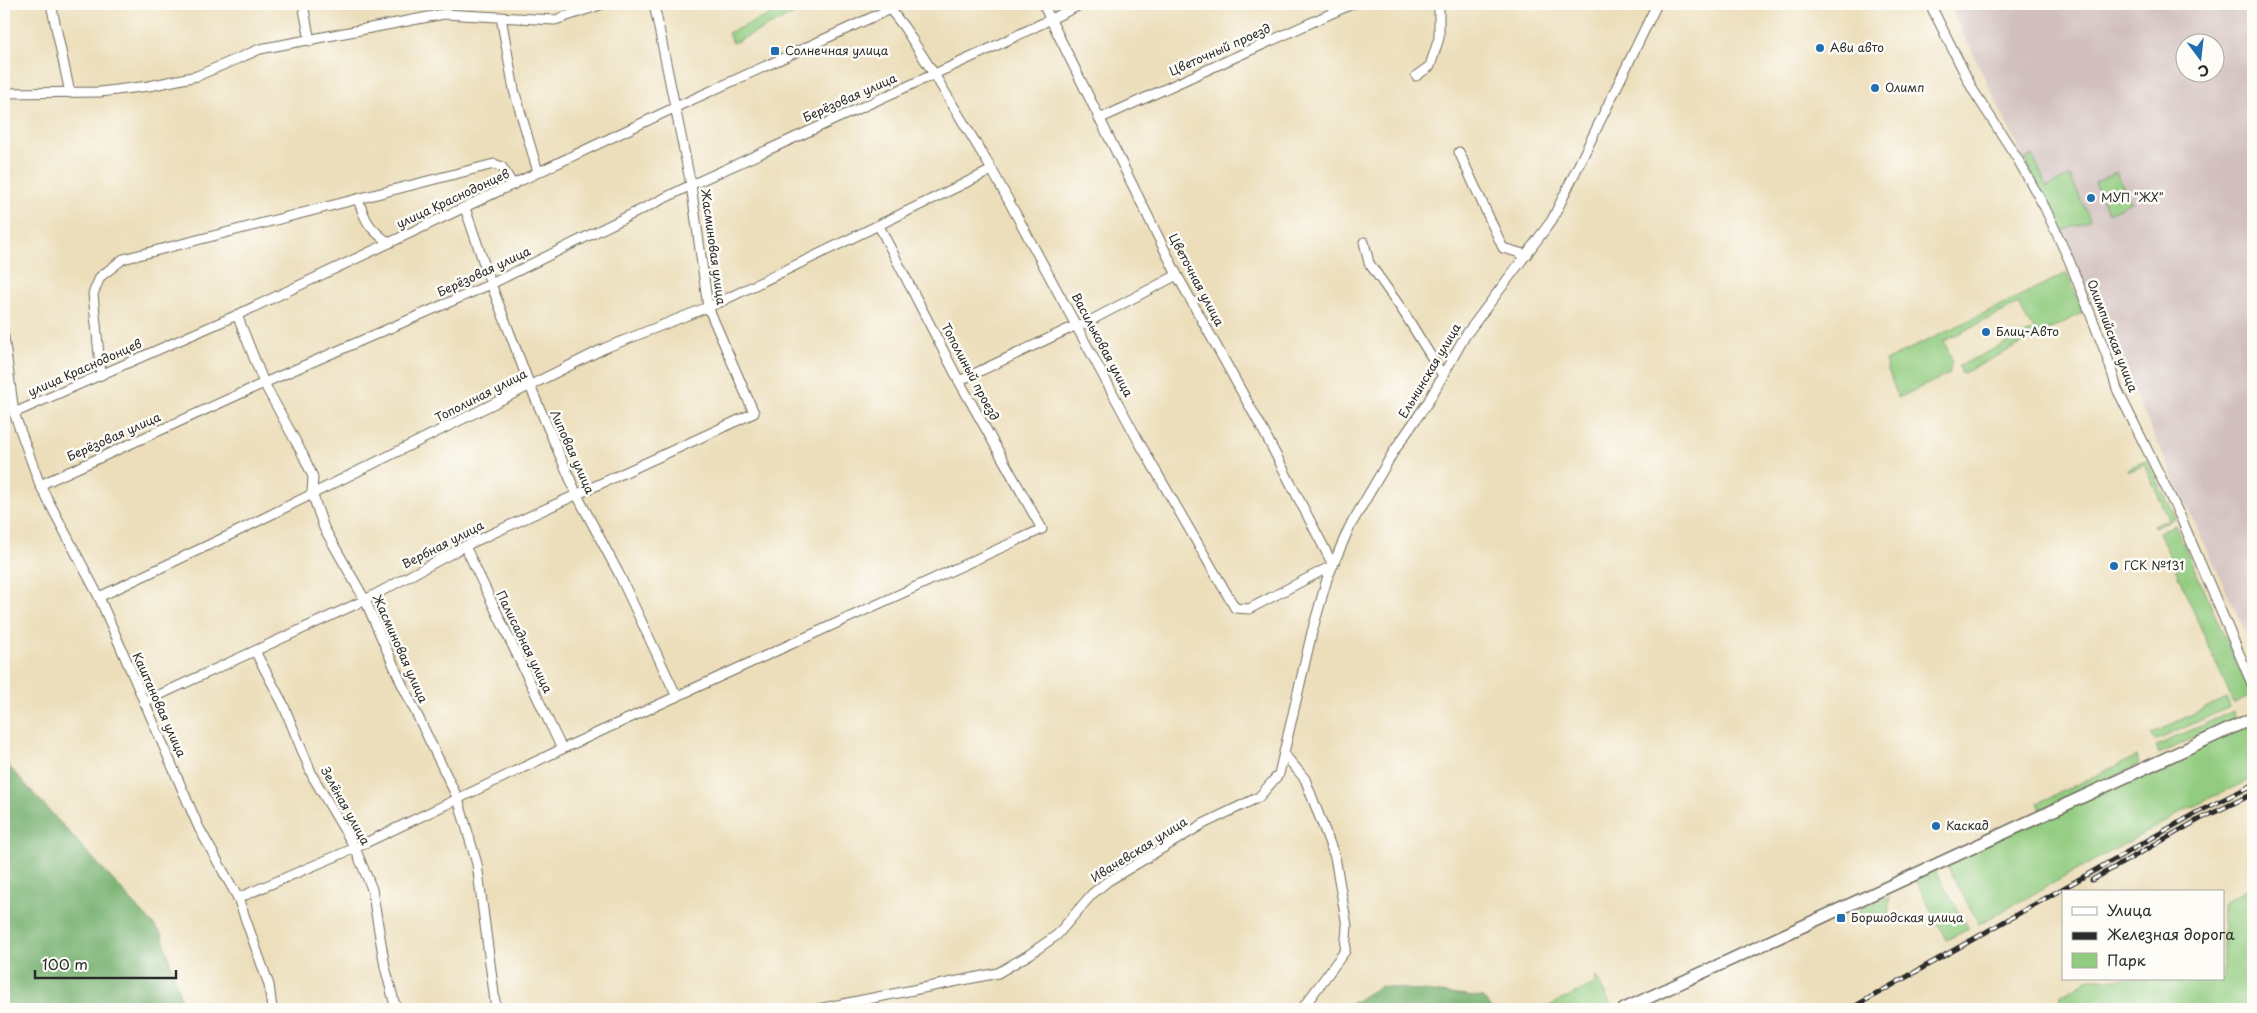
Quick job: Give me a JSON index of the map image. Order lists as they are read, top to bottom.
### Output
{
  "streets": {
    "street": [
      "Цветочный проезд",
      "Берёзовая улица",
      "улица Краснодонцев",
      "Жасминовая улица",
      "Цветочная улица",
      "Олимпийская улица",
      "Васильковая улица",
      "Ельнинская улица",
      "Тополиный проезд",
      "Тополиная улица",
      "Липовая улица",
      "Вербная улица",
      "Палисадная улица",
      "Каштановая улица",
      "Зелёная улица",
      "Ивачевская улица"
    ]
  },
  "crossings": [
    ["Цветочный проезд", "Цветочная улица"],
    ["Берёзовая улица", "Жасминовая улица"],
    ["Берёзовая улица", "Васильковая улица"],
    ["Берёзовая улица", "Липовая улица"],
    ["Берёзовая улица", "Каштановая улица"],
    ["улица Краснодонцев", "Жасминовая улица"],
    ["улица Краснодонцев", "Васильковая улица"],
    ["улица Краснодонцев", "Липовая улица"],
    ["улица Краснодонцев", "Каштановая улица"],
    ["Жасминовая улица", "Тополиная улица"],
    ["Жасминовая улица", "Вербная улица"],
    ["Цветочная улица", "Васильковая улица"],
    ["Цветочная улица", "Ельнинская улица"],
    ["Васильковая улица", "Ельнинская улица"],
    ["Васильковая улица", "Тополиная улица"],
    ["Ельнинская улица", "Ивачевская улица"],
    ["Тополиный проезд", "Тополиная улица"],
    ["Тополиный проезд", "Липовая улица"],
    ["Тополиная улица", "Липовая улица"],
    ["Тополиная улица", "Каштановая улица"],
    ["Липовая улица", "Вербная улица"],
    ["Вербная улица", "Палисадная улица"],
    ["Вербная улица", "Каштановая улица"],
    ["Вербная улица", "Зелёная улица"]
  ],
  "places": {
    "other": [
      "Ави авто",
      "Олимп",
      "МУП \"ЖХ\"",
      "Блиц-Авто",
      "ГСК №131",
      "Каскад"
    ],
    "transit": ["Солнечная улица", "Боршодская улица"]
  },
  "legend": ["Улица", "Железная дорога", "Парк"],
  "scale_bar": "100 m",
  "north": "bottom"
}
